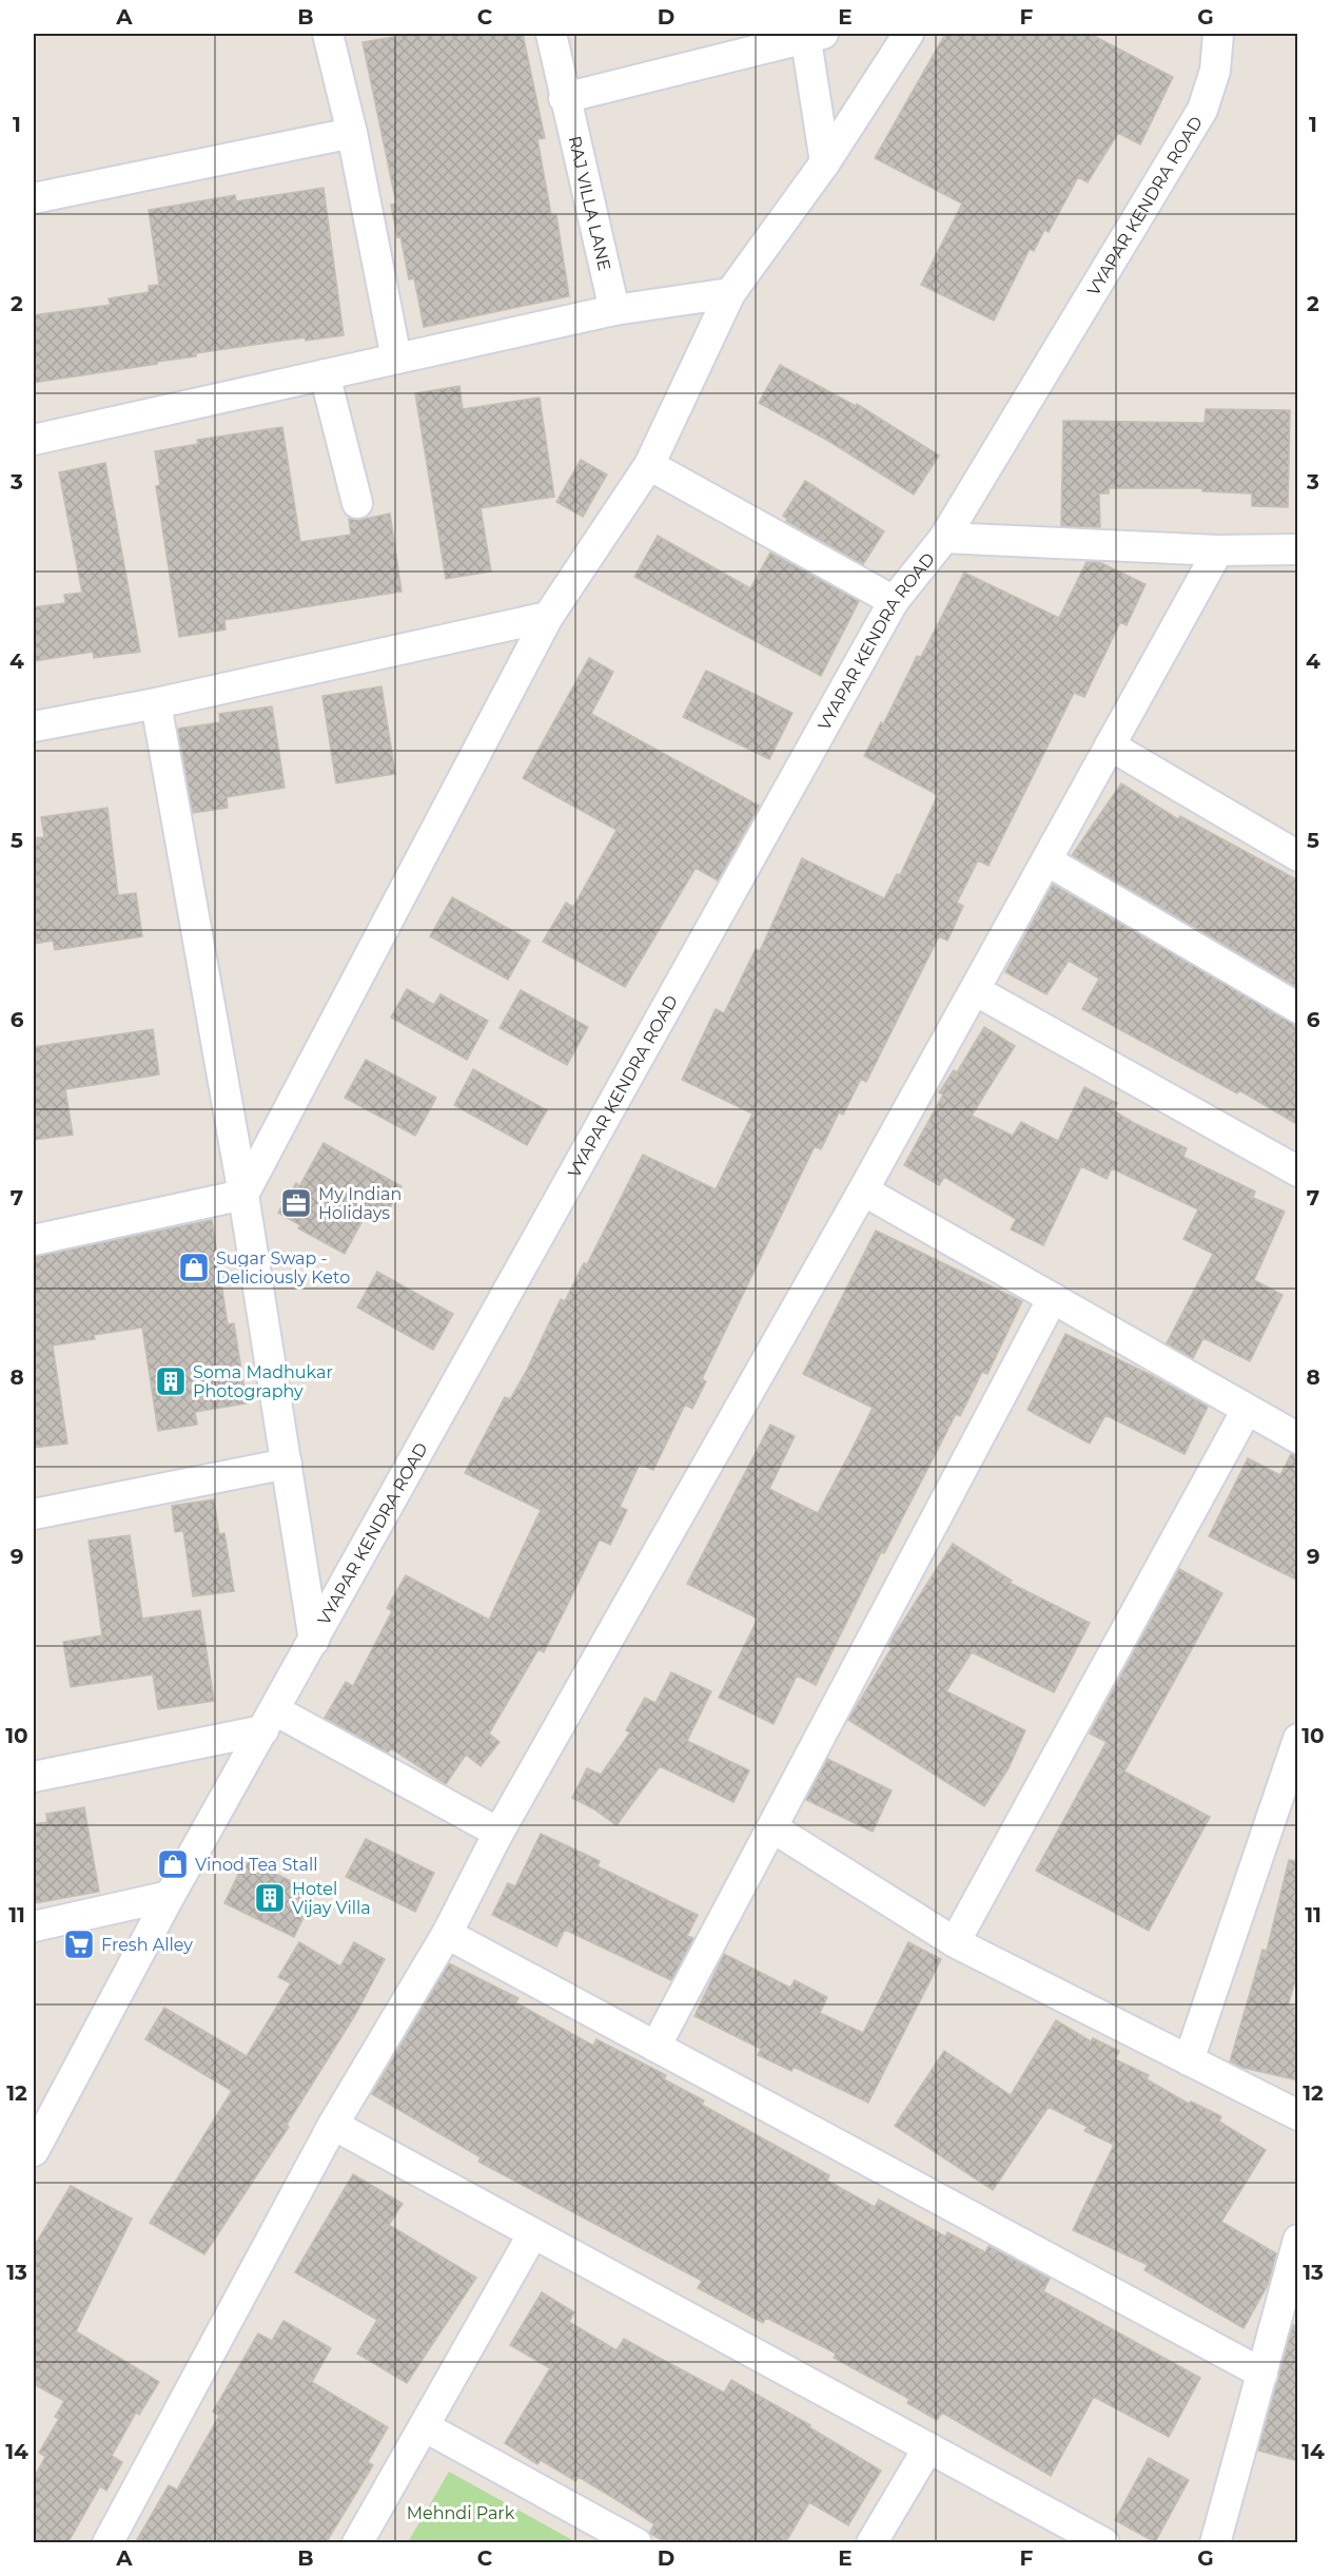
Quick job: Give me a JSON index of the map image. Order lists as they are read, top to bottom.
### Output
{
  "streets": {
    "street": ["RAJ VILLA LANE", "VYAPAR KENDRA ROAD"]
  },
  "parks": ["Mehndi Park"],
  "places": {
    "office": ["My Indian Holidays"],
    "shop": ["Sugar Swap - Deliciously Keto", "Vinod Tea Stall"],
    "building": ["Soma Madhukar Photography", "Hotel Vijay Villa"],
    "supermarket": ["Fresh Alley"]
  },
  "grid": {
    "columns": [
      "A",
      "B",
      "C",
      "D",
      "E",
      "F",
      "G"
    ],
    "rows": [
      "1",
      "2",
      "3",
      "4",
      "5",
      "6",
      "7",
      "8",
      "9",
      "10",
      "11",
      "12",
      "13",
      "14"
    ]
  }
}
